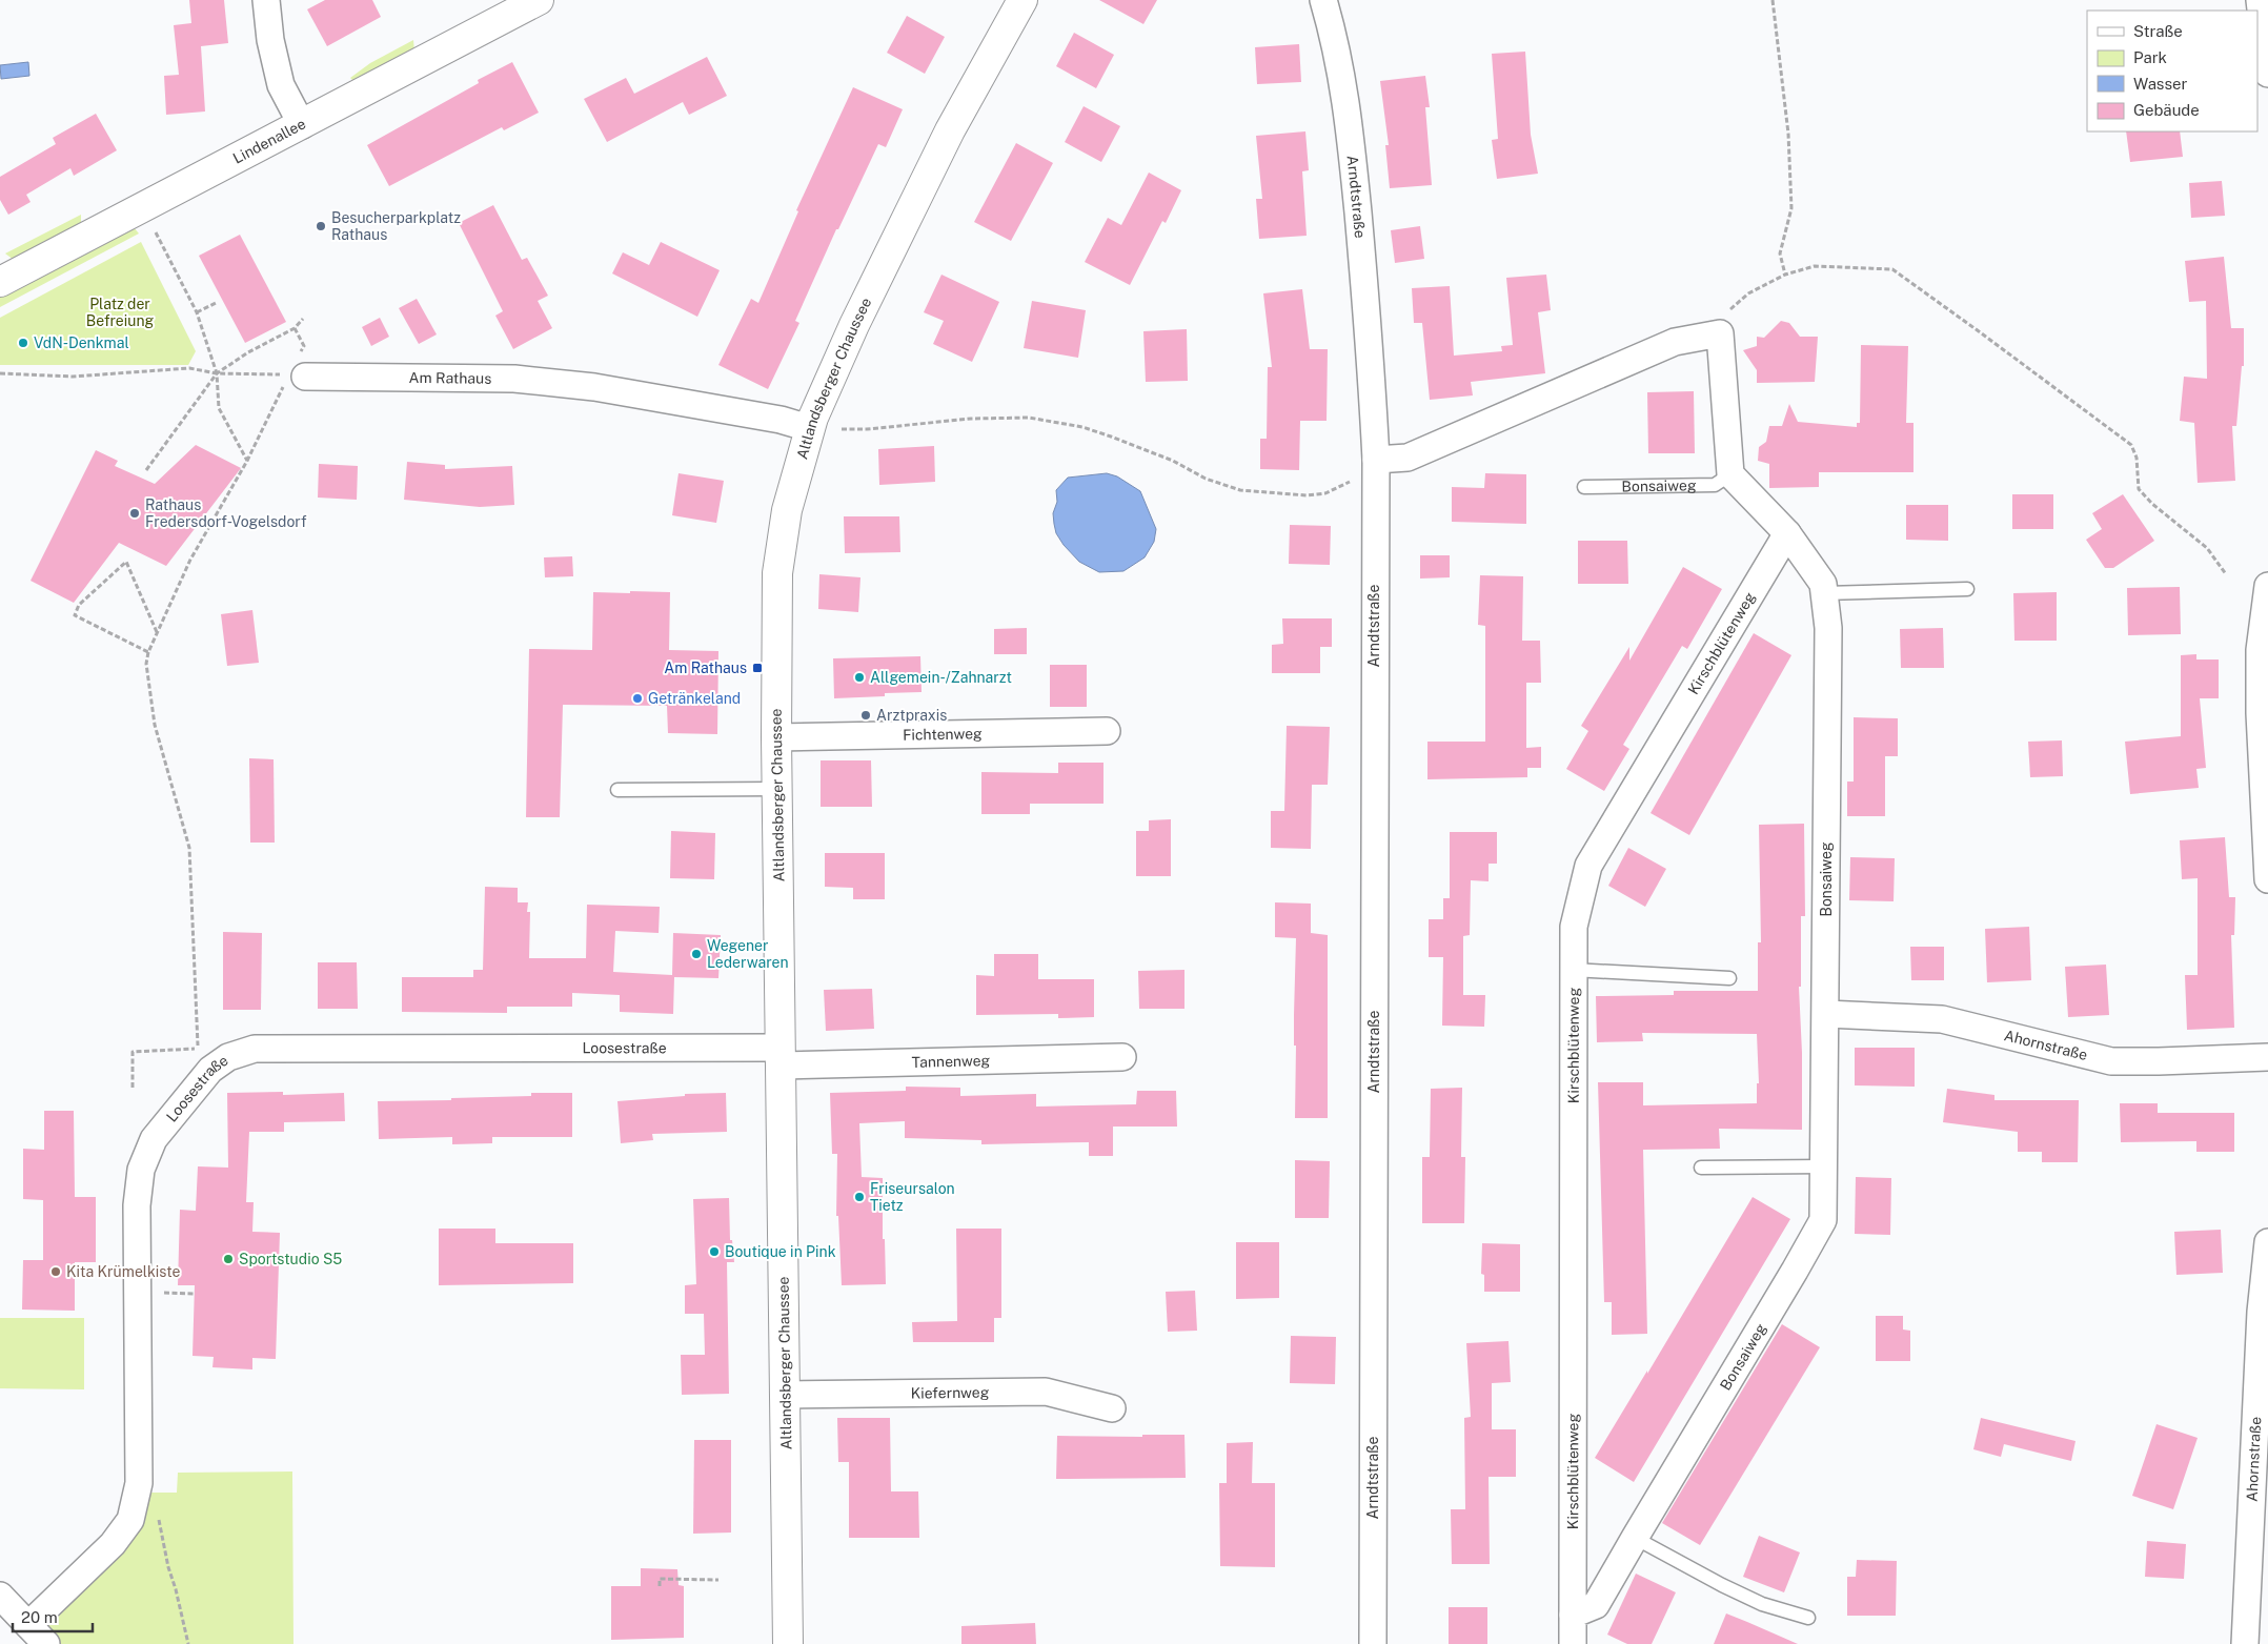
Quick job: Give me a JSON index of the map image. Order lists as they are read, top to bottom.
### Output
{
  "streets": {
    "main road": ["Lindenallee", "Altlandsberger Chaussee"],
    "street": [
      "Arndtstraße",
      "Am Rathaus",
      "Bonsaiweg",
      "Kirschblütenweg",
      "Fichtenweg",
      "Ahornstraße",
      "Loosestraße",
      "Tannenweg",
      "Kiefernweg"
    ]
  },
  "crossings": [
    ["Am Rathaus", "Altlandsberger Chaussee"],
    ["Altlandsberger Chaussee", "Fichtenweg"],
    ["Altlandsberger Chaussee", "Loosestraße"],
    ["Altlandsberger Chaussee", "Tannenweg"],
    ["Altlandsberger Chaussee", "Kiefernweg"],
    ["Bonsaiweg", "Kirschblütenweg"],
    ["Bonsaiweg", "Ahornstraße"],
    ["Loosestraße", "Tannenweg"]
  ],
  "parks": ["Platz der Befreiung"],
  "places": {
    "other": [
      "Besucherparkplatz Rathaus",
      "VdN-Denkmal",
      "Rathaus Fredersdorf-Vogelsdorf",
      "Allgemein-/Zahnarzt",
      "Getränkeland",
      "Arztpraxis",
      "Wegener Lederwaren",
      "Friseursalon Tietz",
      "Boutique in Pink",
      "Sportstudio S5",
      "Kita Krümelkiste"
    ],
    "transit": ["Am Rathaus"]
  },
  "legend": [
    "Straße",
    "Park",
    "Wasser",
    "Gebäude"
  ],
  "scale_bar": "20 m"
}
